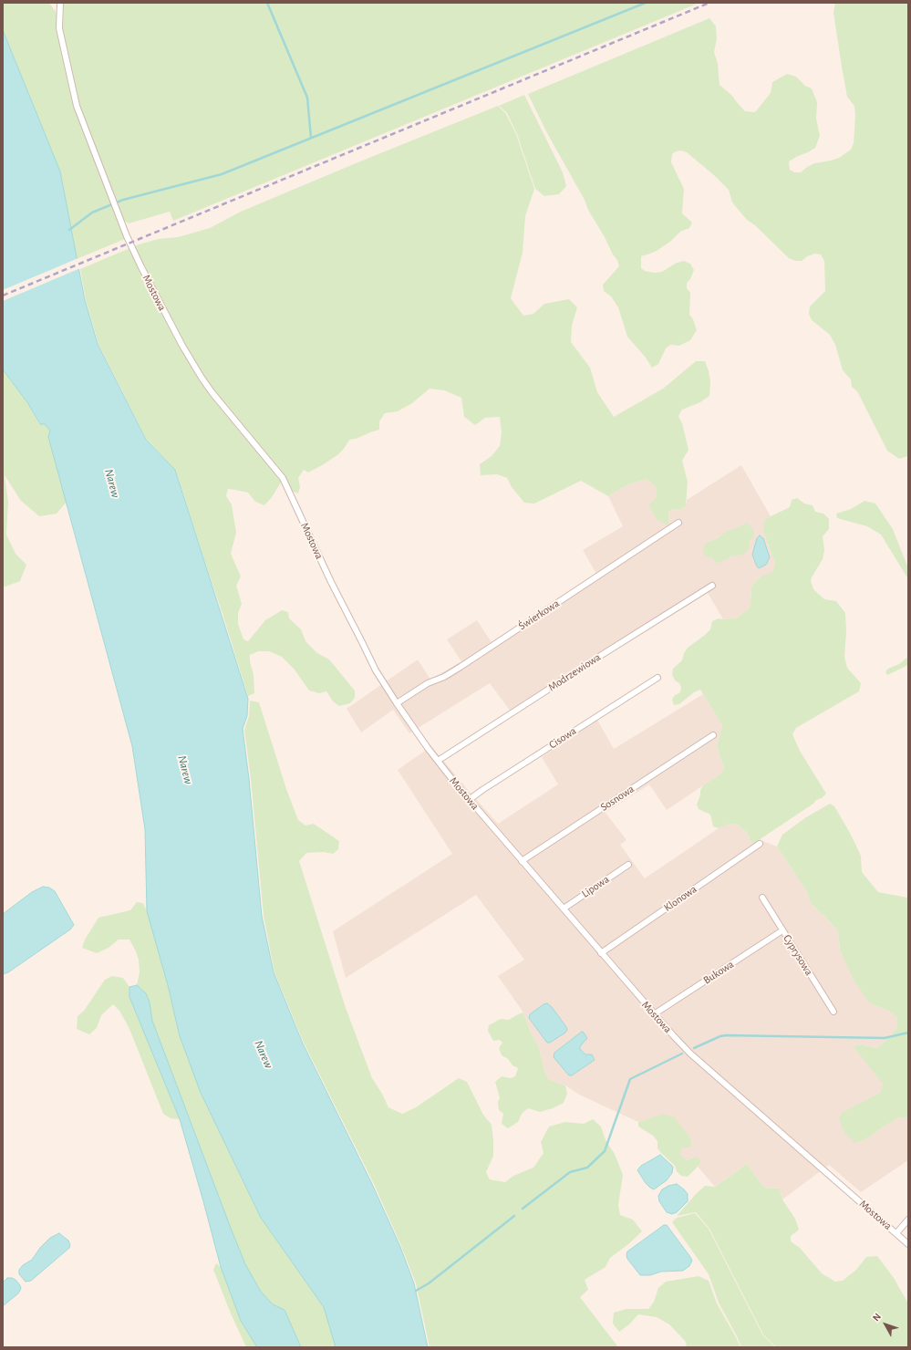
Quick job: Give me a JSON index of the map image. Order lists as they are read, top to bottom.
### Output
{
  "streets": {
    "street": [
      "Mostowa",
      "Świerkowa",
      "Modrzewiowa",
      "Cisowa",
      "Sosnowa",
      "Lipowa",
      "Klonowa",
      "Cyprysowa",
      "Bukowa"
    ]
  },
  "crossings": [
    ["Mostowa", "Świerkowa"],
    ["Mostowa", "Modrzewiowa"],
    ["Mostowa", "Cisowa"],
    ["Mostowa", "Sosnowa"],
    ["Mostowa", "Lipowa"],
    ["Mostowa", "Klonowa"],
    ["Mostowa", "Bukowa"],
    ["Cyprysowa", "Bukowa"]
  ],
  "water": ["Narew"],
  "north": "top left"
}
